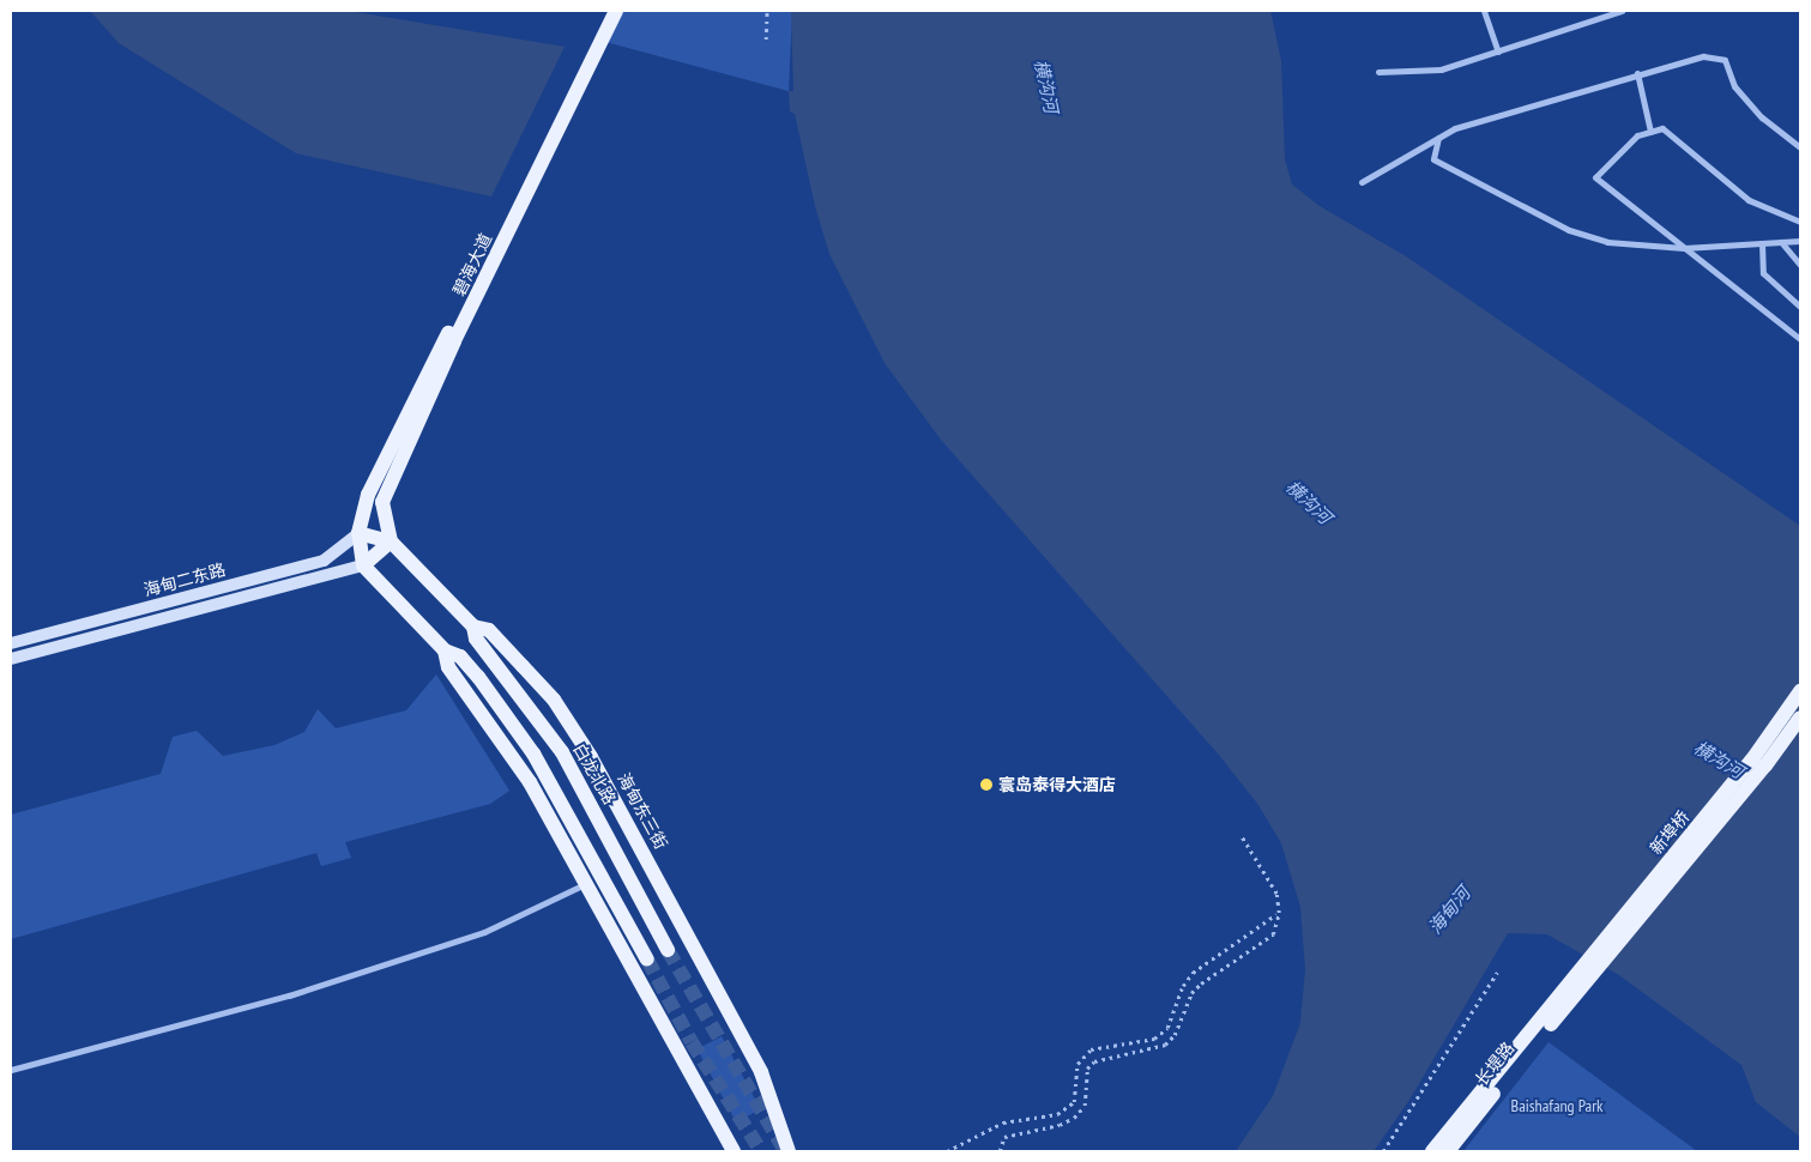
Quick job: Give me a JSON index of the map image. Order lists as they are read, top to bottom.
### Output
{
  "streets": {
    "main road": [
      "碧海大道",
      "海甸二东路",
      "白龙北路",
      "海甸东三街",
      "新埠桥",
      "长堤路"
    ]
  },
  "crossings": [
    ["碧海大道", "海甸二东路"],
    ["碧海大道", "海甸东三街"],
    ["白龙北路", "海甸东三街"],
    ["新埠桥", "长堤路"]
  ],
  "water": ["横沟河", "海甸河"],
  "parks": ["Baishafang Park"],
  "places": ["寰岛泰得大酒店"]
}
